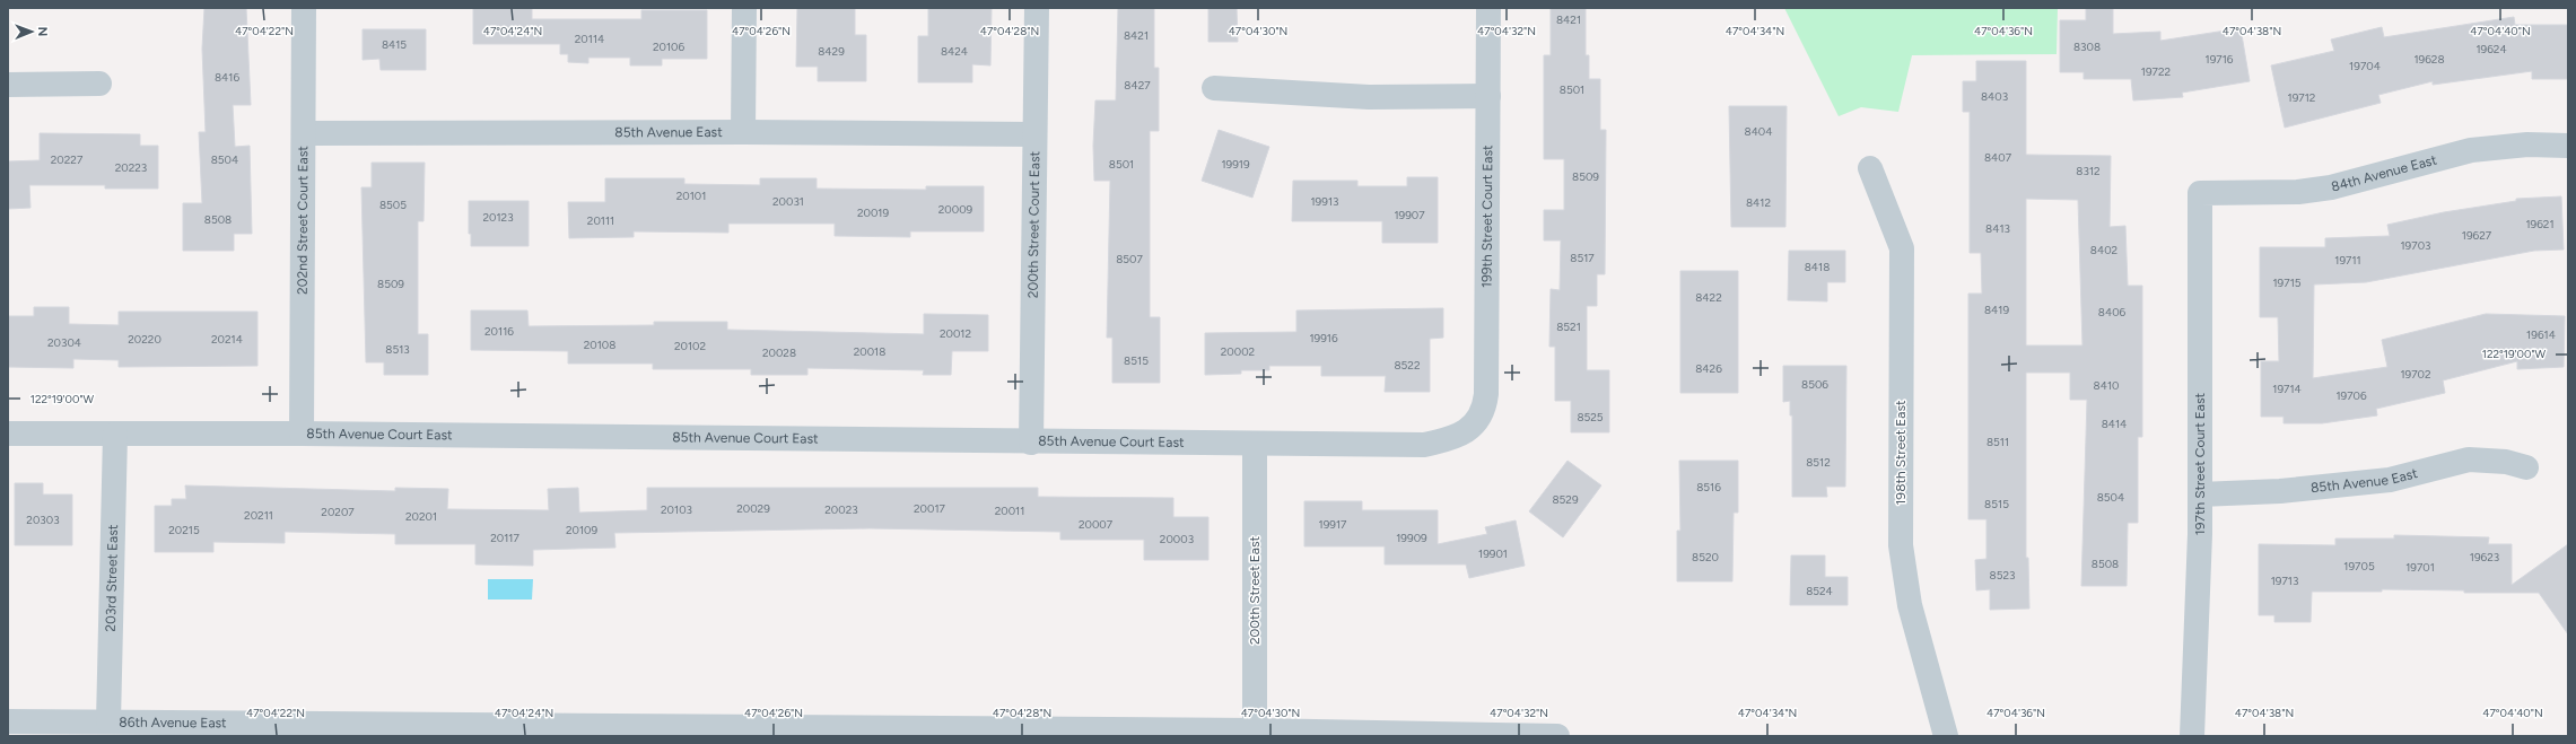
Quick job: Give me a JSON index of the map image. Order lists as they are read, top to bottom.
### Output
{
  "streets": {
    "street": [
      "85th Avenue East",
      "84th Avenue East",
      "199th Street Court East",
      "202nd Street Court East",
      "200th Street Court East",
      "85th Avenue Court East",
      "198th Street East",
      "197th Street Court East",
      "203rd Street East",
      "200th Street East",
      "86th Avenue East"
    ]
  },
  "crossings": [
    ["85th Avenue East", "202nd Street Court East"],
    ["85th Avenue East", "200th Street Court East"],
    ["85th Avenue East", "197th Street Court East"],
    ["84th Avenue East", "197th Street Court East"],
    ["199th Street Court East", "85th Avenue Court East"],
    ["202nd Street Court East", "85th Avenue Court East"],
    ["200th Street Court East", "85th Avenue Court East"],
    ["85th Avenue Court East", "203rd Street East"],
    ["85th Avenue Court East", "200th Street East"],
    ["203rd Street East", "86th Avenue East"],
    ["200th Street East", "86th Avenue East"]
  ],
  "house_numbers": [
    "8421",
    "8421",
    "20114",
    "8415",
    "20106",
    "8308",
    "19624",
    "8429",
    "8424",
    "19716",
    "19628",
    "19704",
    "19722",
    "8416",
    "8427",
    "8501",
    "8403",
    "19712",
    "8404",
    "8407",
    "20227",
    "8504",
    "8501",
    "19919",
    "20223",
    "8312",
    "8509",
    "20101",
    "20031",
    "19913",
    "8412",
    "8505",
    "20009",
    "20019",
    "19907",
    "20123",
    "8508",
    "20111",
    "19621",
    "8413",
    "19627",
    "19703",
    "8402",
    "8517",
    "8507",
    "19711",
    "8418",
    "19715",
    "8509",
    "8422",
    "8419",
    "8406",
    "8521",
    "20116",
    "20012",
    "19614",
    "19916",
    "20220",
    "20214",
    "20304",
    "20108",
    "20102",
    "8513",
    "20018",
    "20002",
    "20028",
    "8515",
    "8522",
    "8426",
    "19702",
    "8506",
    "8410",
    "19714",
    "19706",
    "8525",
    "8414",
    "8511",
    "8512",
    "8516",
    "8504",
    "8529",
    "8515",
    "20029",
    "20017",
    "20103",
    "20023",
    "20011",
    "20207",
    "20211",
    "20201",
    "20303",
    "20007",
    "19917",
    "20215",
    "20109",
    "20117",
    "19909",
    "20003",
    "19901",
    "8520",
    "19623",
    "8508",
    "19705",
    "19701",
    "8523",
    "19713",
    "8524"
  ],
  "north": "right",
  "coordinates": [
    "47°04'22\"N",
    "47°04'24\"N",
    "47°04'26\"N",
    "47°04'28\"N",
    "47°04'30\"N",
    "47°04'32\"N",
    "47°04'34\"N",
    "47°04'36\"N",
    "47°04'38\"N",
    "47°04'40\"N",
    "122°19'00\"W"
  ]
}
